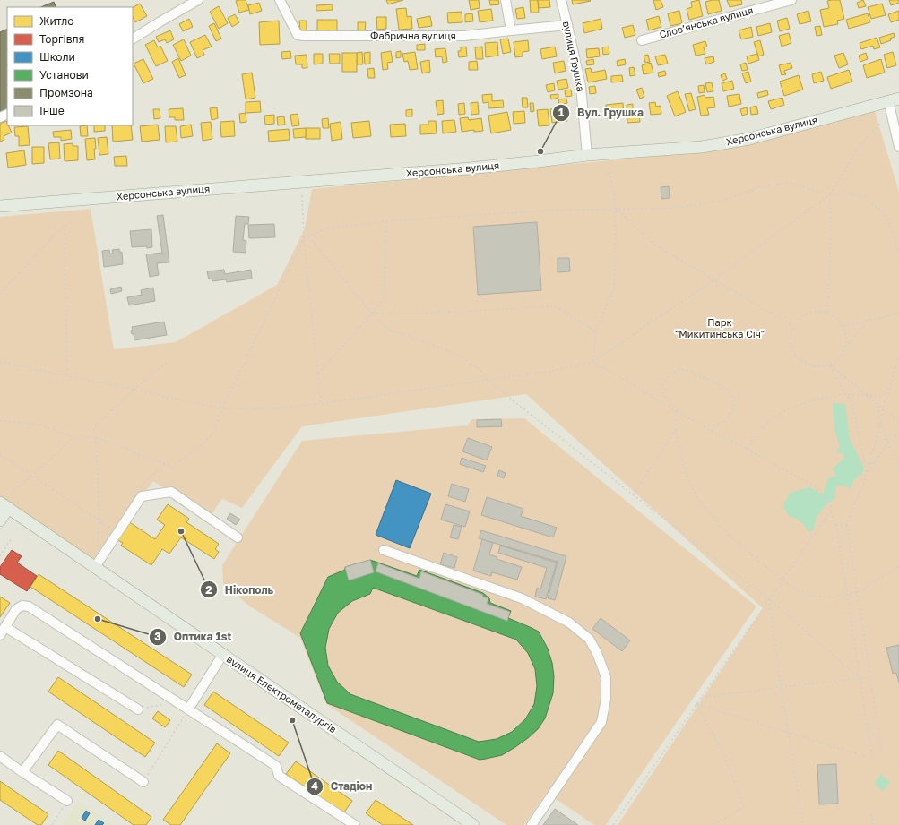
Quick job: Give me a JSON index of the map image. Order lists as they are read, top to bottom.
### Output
{
  "streets": {
    "main road": ["Херсонська вулиця", "вулиця Електрометалургів"],
    "street": ["Словʼянська вулиця", "Фабрична вулиця", "вулиця Грушка"]
  },
  "crossings": [
    ["Фабрична вулиця", "вулиця Грушка"],
    ["вулиця Грушка", "Херсонська вулиця"]
  ],
  "parks": ["Парк \"Микитинська Січ\""],
  "places": [
    "Вул. Грушка",
    "Нікополь",
    "Оптика 1st",
    "Стадіон"
  ],
  "legend": [
    "Житло",
    "Торгівля",
    "Школи",
    "Установи",
    "Промзона",
    "Інше"
  ]
}
